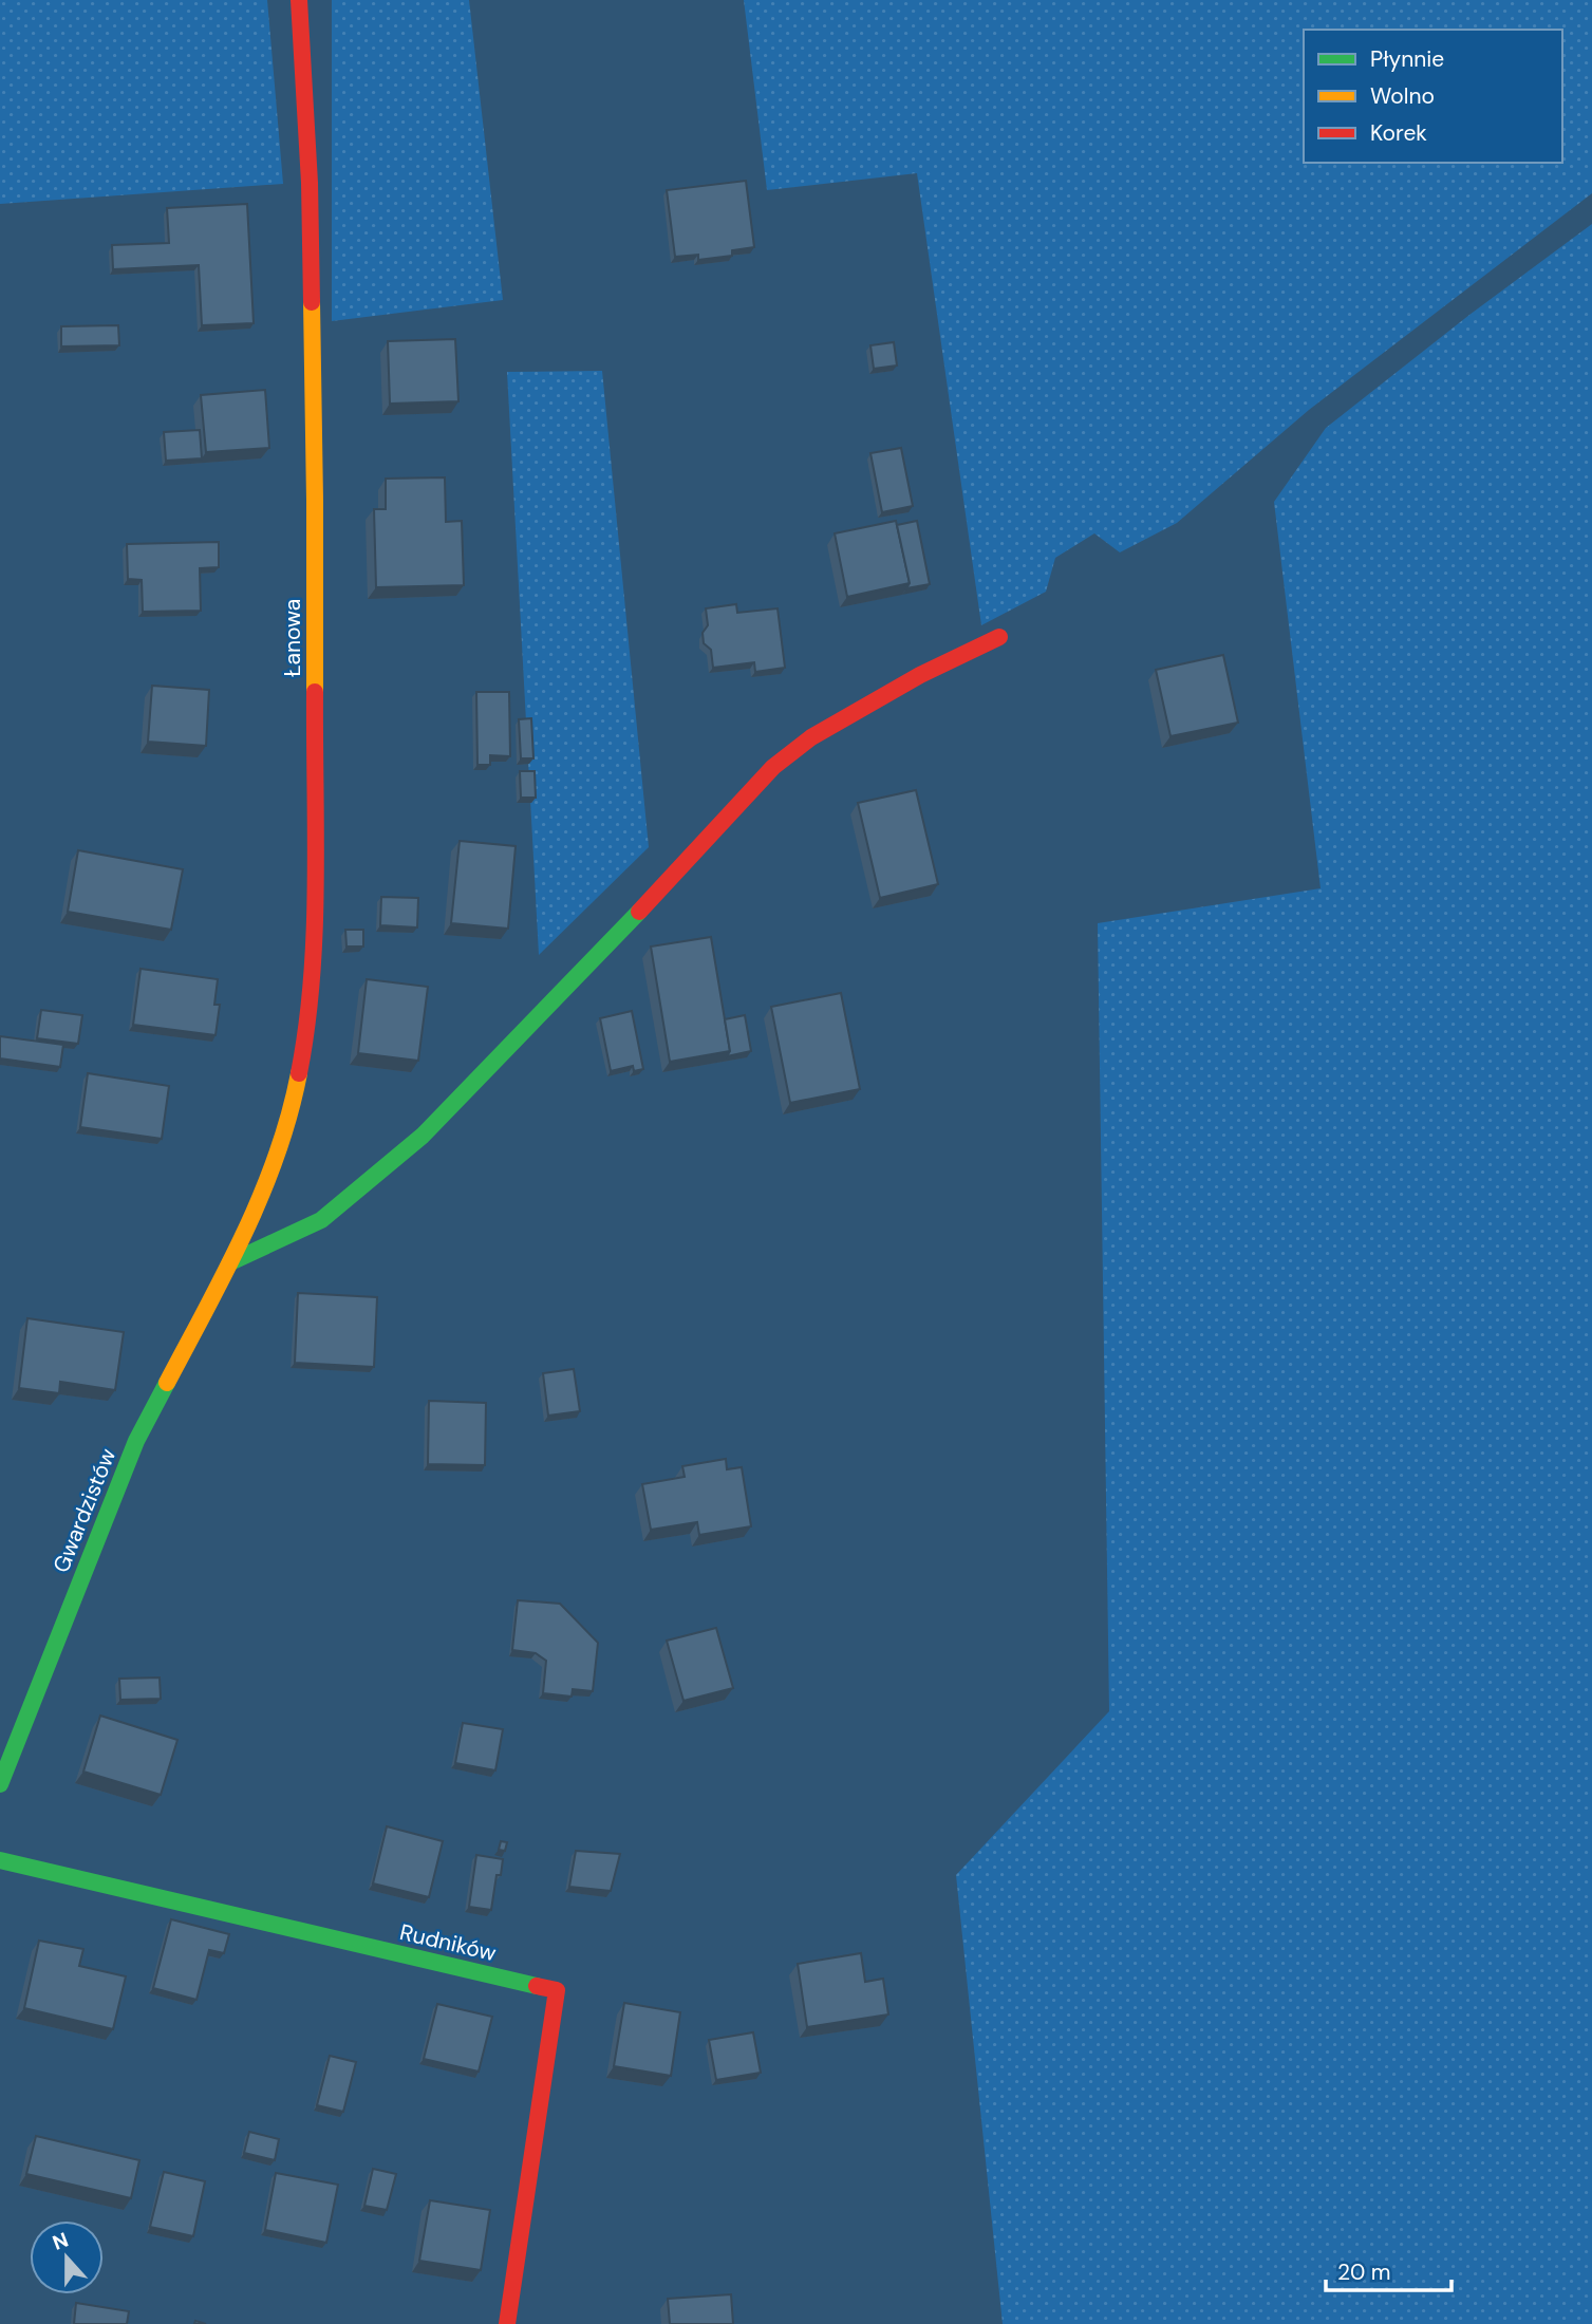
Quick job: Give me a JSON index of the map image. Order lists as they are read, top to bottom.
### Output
{
  "streets": {
    "street": ["Łanowa", "Gwardzistów", "Rudników"]
  },
  "crossings": [
    ["Łanowa", "Gwardzistów"]
  ],
  "legend": ["Płynnie", "Wolno", "Korek"],
  "scale_bar": "20 m",
  "north": "top"
}
